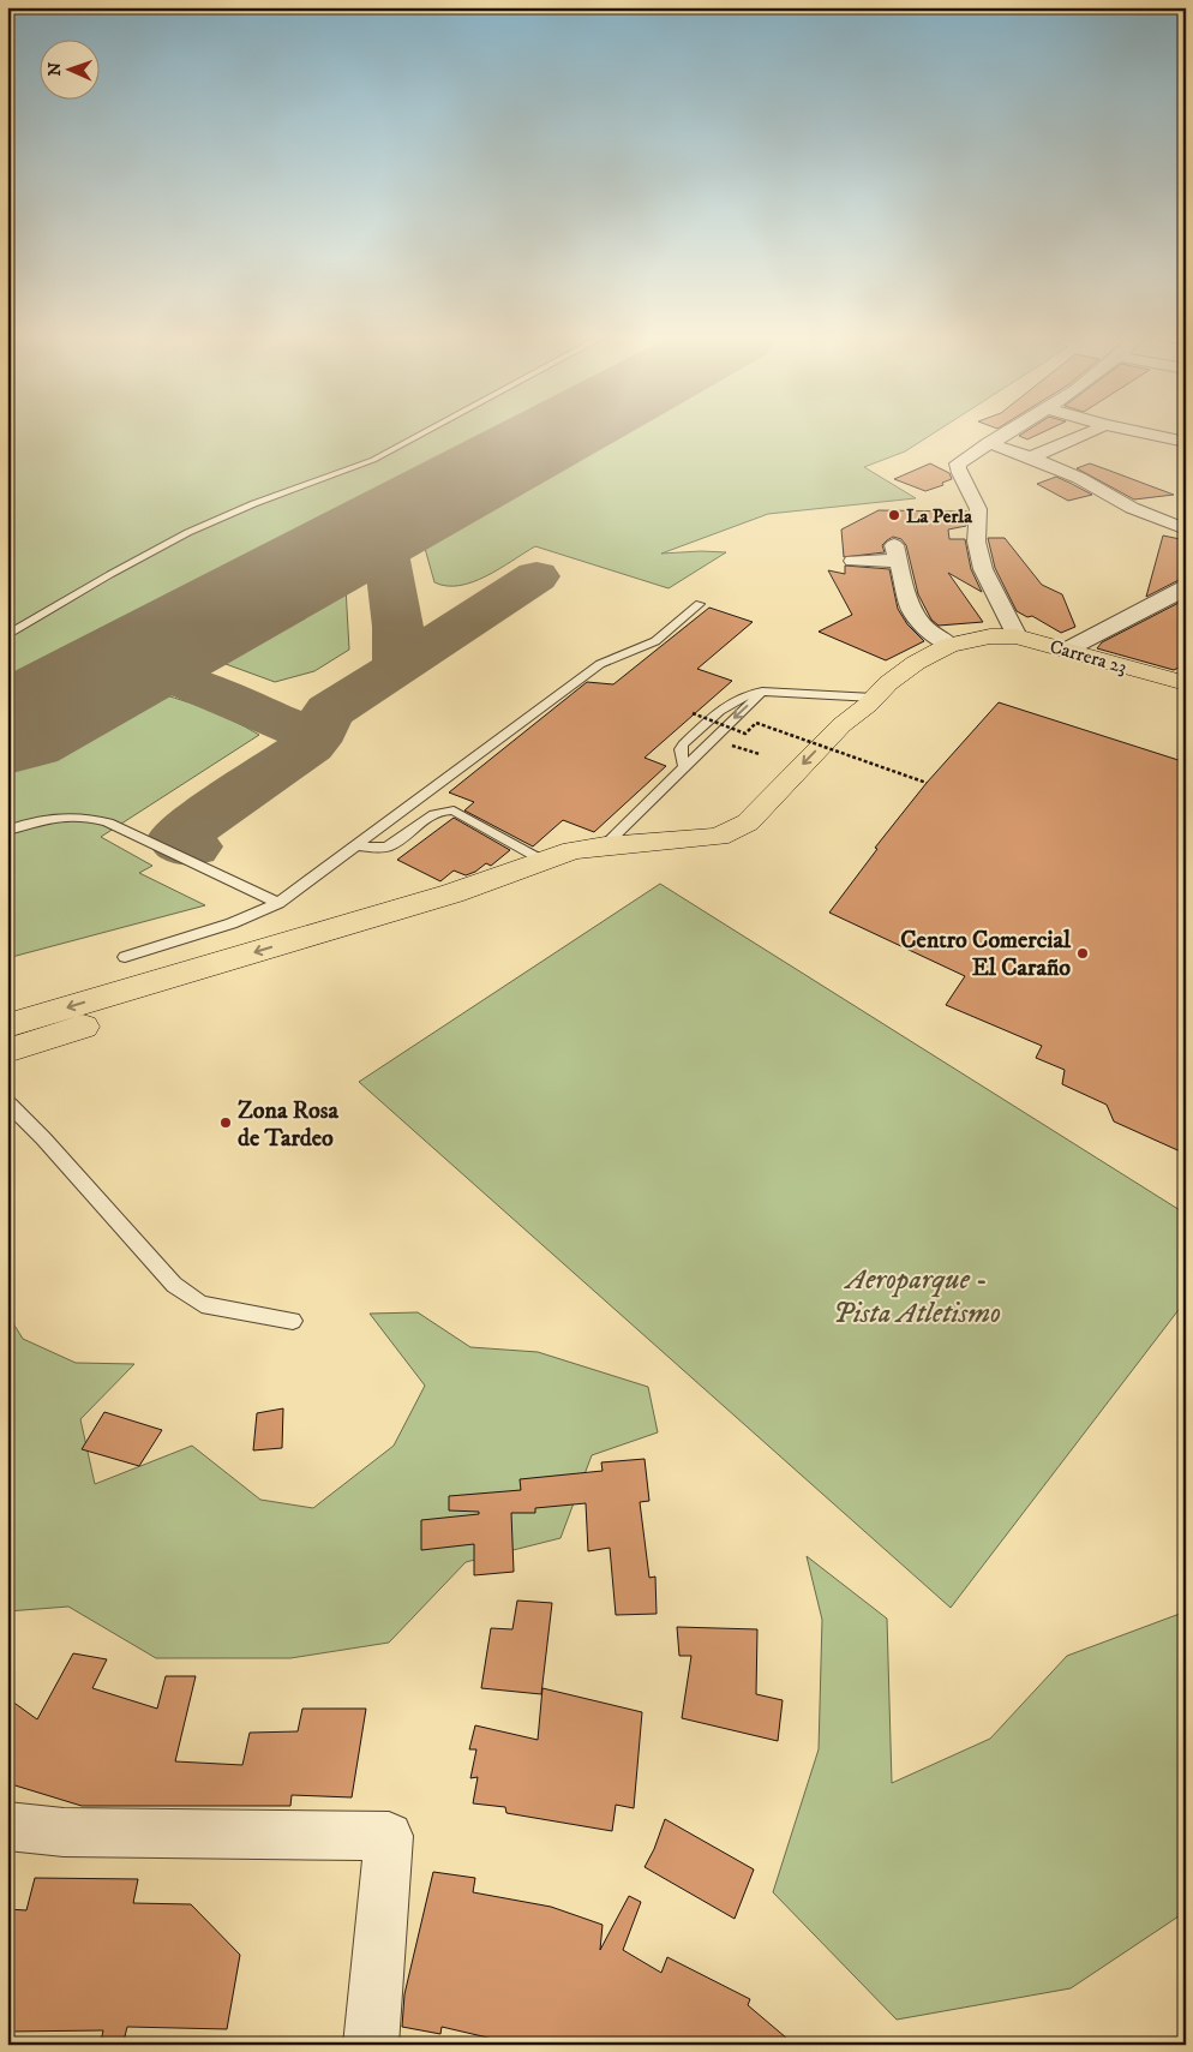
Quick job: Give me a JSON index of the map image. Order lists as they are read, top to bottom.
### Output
{
  "streets": {
    "main road": ["Carrera 23"]
  },
  "parks": ["Aeroparque - Pista Atletismo"],
  "places": ["La Perla", "Centro Comercial El Caraño", "Zona Rosa de Tardeo"],
  "north": "left"
}
